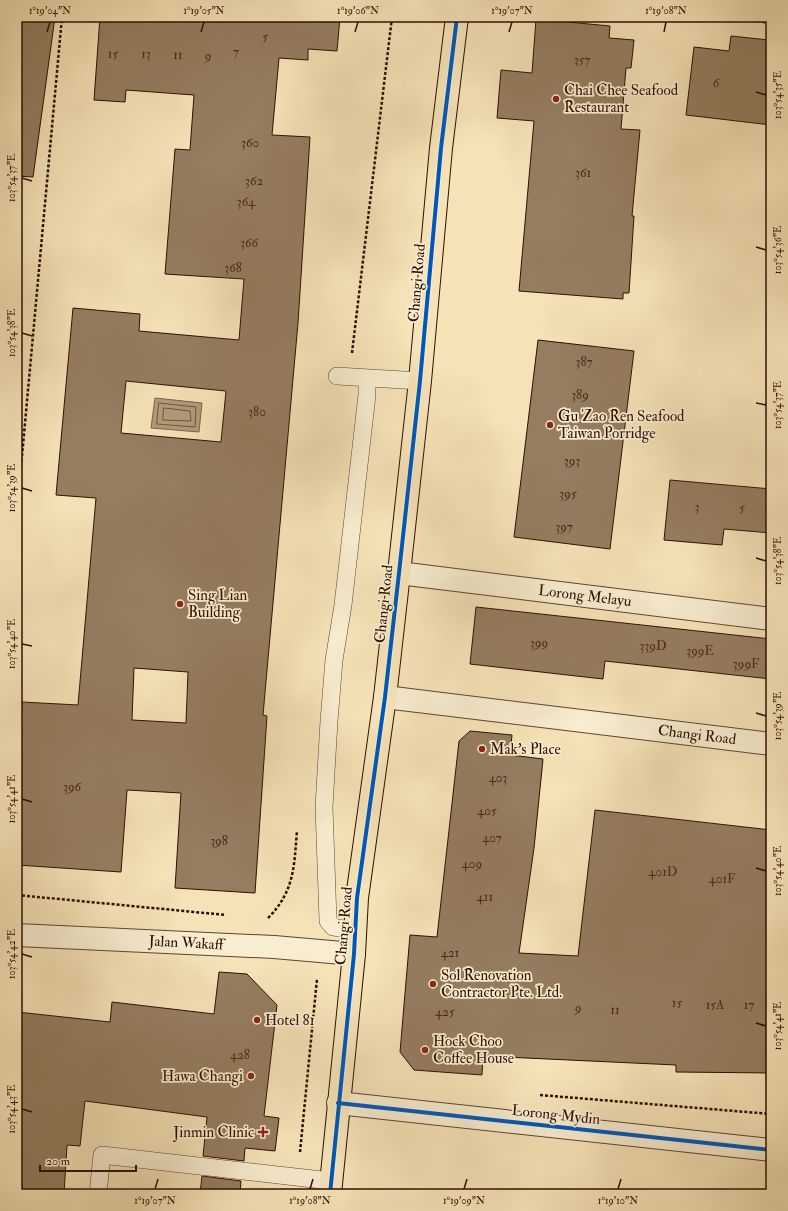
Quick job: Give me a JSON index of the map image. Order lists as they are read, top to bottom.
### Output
{
  "streets": {
    "main road": ["Changi Road"],
    "street": ["Lorong Melayu", "Jalan Wakaff", "Lorong Mydin"]
  },
  "crossings": [
    ["Changi Road", "Lorong Melayu"],
    ["Changi Road", "Jalan Wakaff"],
    ["Changi Road", "Lorong Mydin"]
  ],
  "places": {
    "other": [
      "Chai Chee Seafood Restaurant",
      "Gu Zao Ren Seafood Taiwan Porridge",
      "Sing Lian Building",
      "Mak's Place",
      "Sol Renovation Contractor Pte. Ltd.",
      "Hotel 81",
      "Hock Choo Coffee House",
      "Hawa Changi"
    ],
    "health": ["Jinmin Clinic"]
  },
  "house_numbers": [
    "5",
    "7",
    "15",
    "13",
    "11",
    "9",
    "357",
    "6",
    "360",
    "361",
    "362",
    "364",
    "366",
    "368",
    "387",
    "389",
    "380",
    "393",
    "395",
    "3",
    "5",
    "397",
    "399",
    "339D",
    "399E",
    "399F",
    "403",
    "396",
    "405",
    "407",
    "398",
    "409",
    "401D",
    "401F",
    "411",
    "421",
    "15",
    "15A",
    "17",
    "9",
    "11",
    "425",
    "428"
  ],
  "scale_bar": "20 m",
  "coordinates": [
    "1°19'04\"N",
    "1°19'05\"N",
    "1°19'06\"N",
    "1°19'07\"N",
    "1°19'08\"N",
    "103°54'35\"E",
    "103°54'37\"E",
    "103°54'36\"E",
    "103°54'38\"E",
    "103°54'39\"E",
    "103°54'40\"E",
    "103°54'41\"E",
    "103°54'42\"E",
    "103°54'43\"E",
    "1°19'09\"N",
    "1°19'10\"N"
  ]
}
